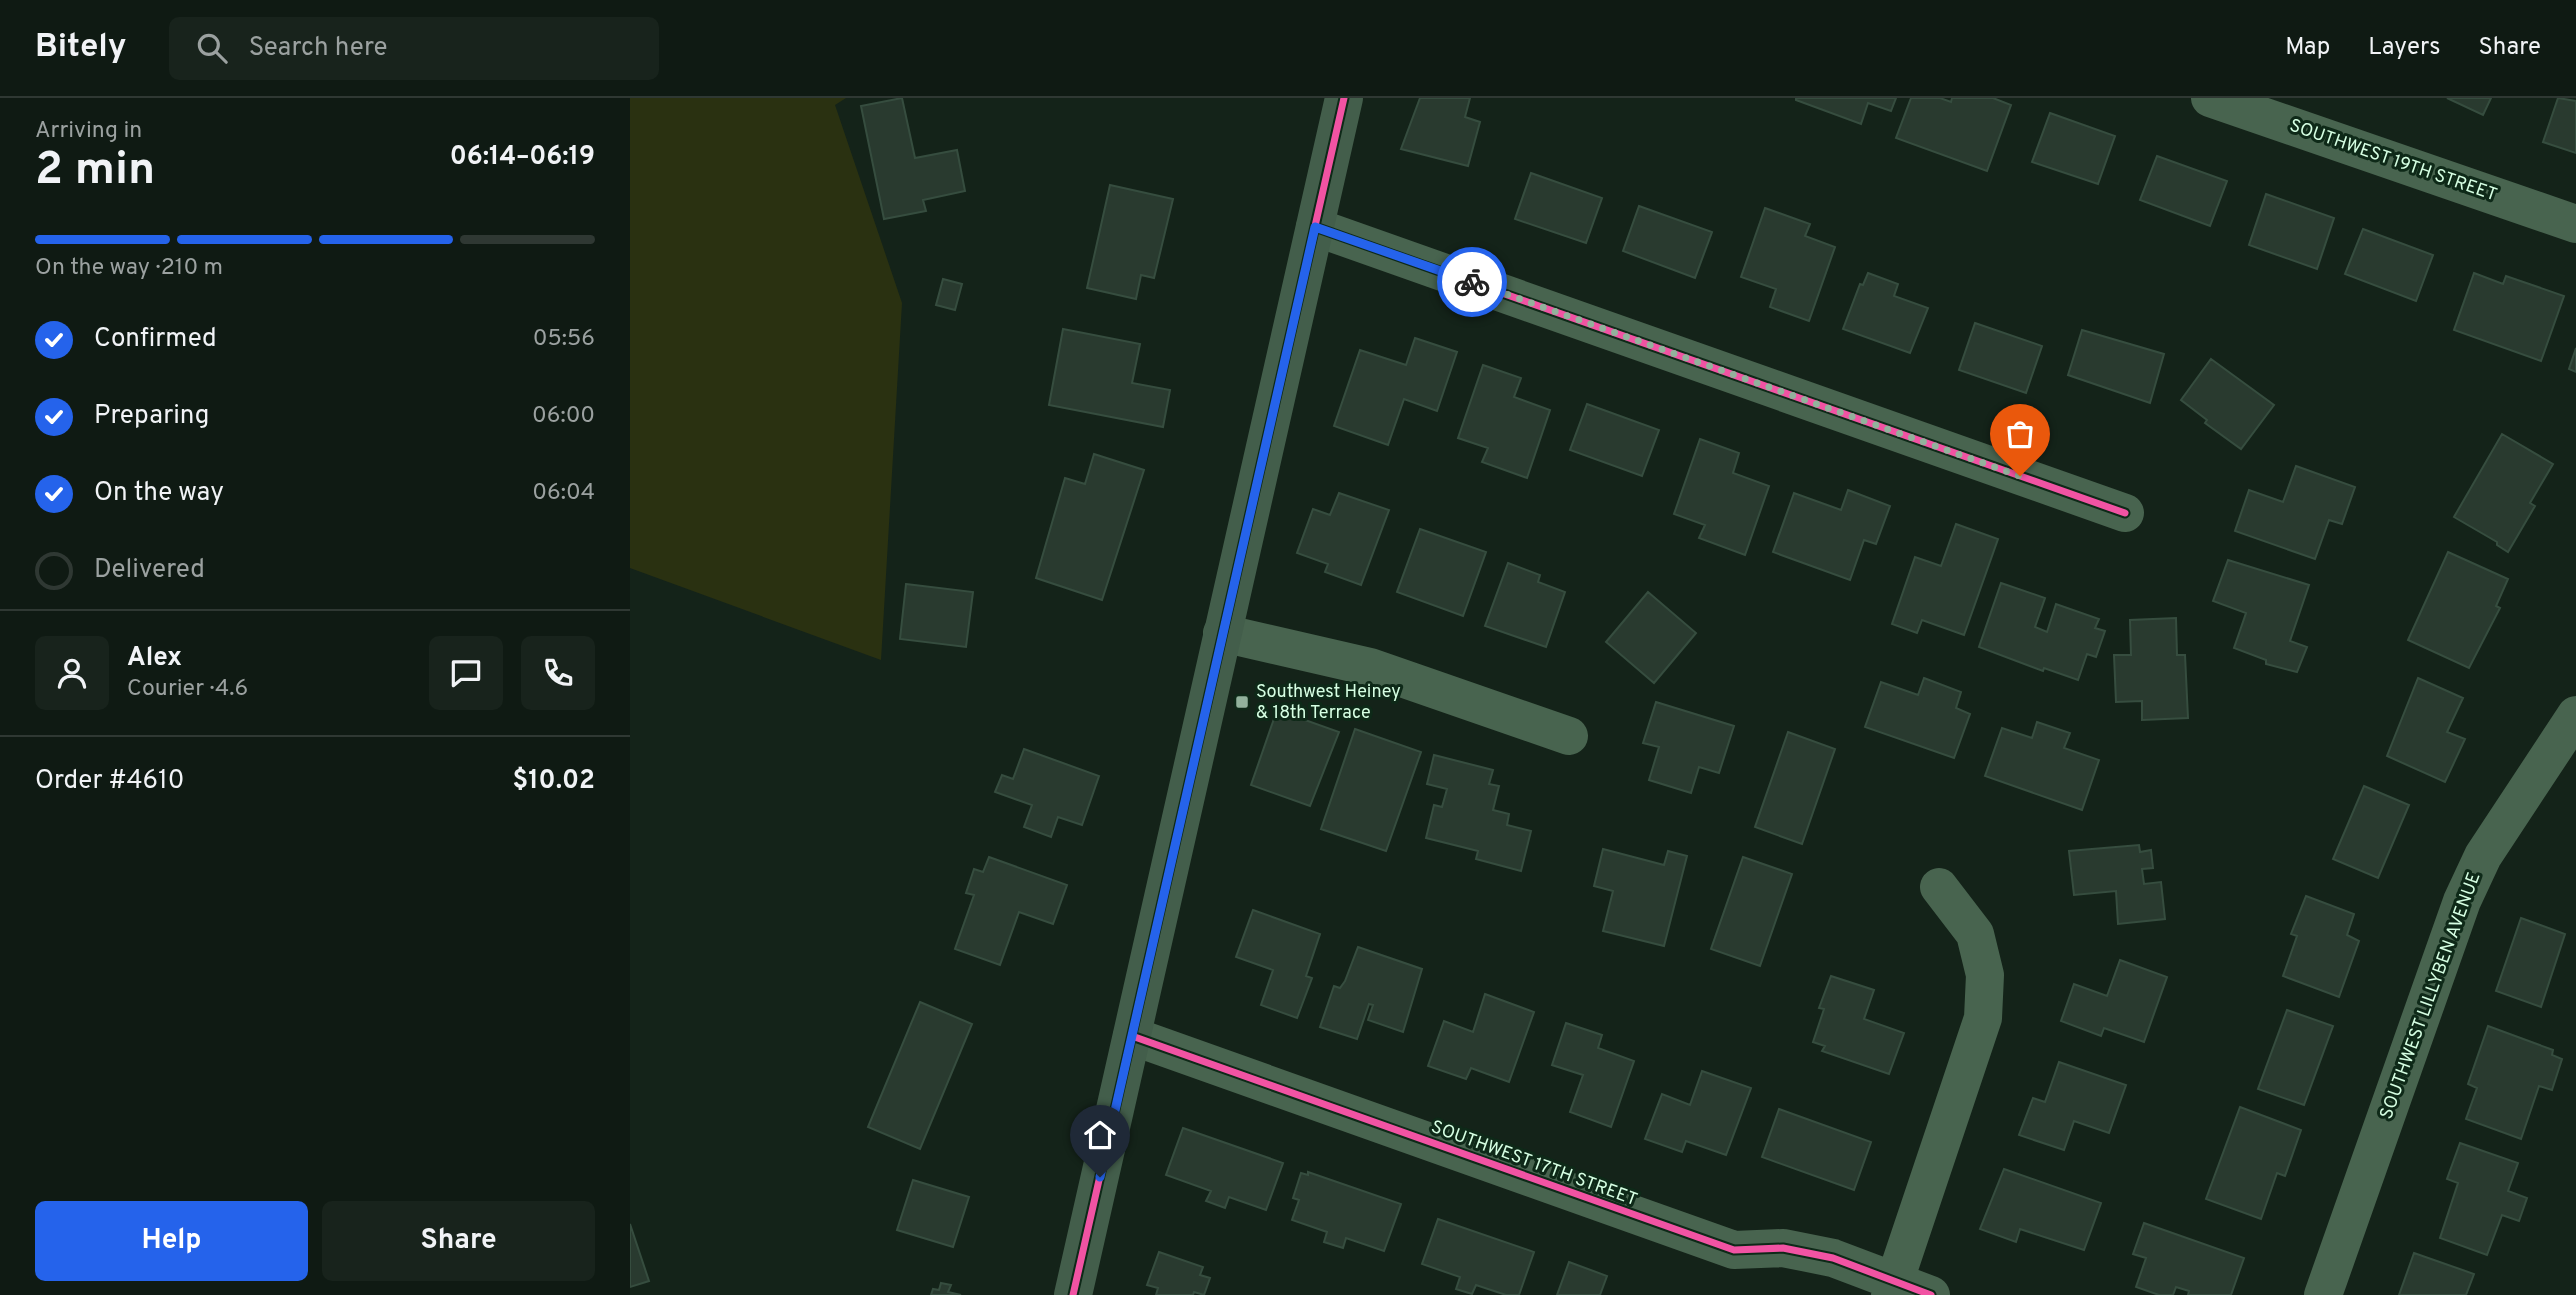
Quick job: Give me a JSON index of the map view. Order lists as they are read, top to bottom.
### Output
{
  "streets": {
    "street": ["SOUTHWEST 19TH STREET", "SOUTHWEST LILLYBEN AVENUE", "SOUTHWEST 17TH STREET"]
  },
  "places": {
    "transit": ["Southwest Heiney & 18th Terrace"]
  },
  "page": {
    "header": "Bitely",
    "search": "Search here",
    "nav": ["Map", "Layers", "Share"],
    "heading": ["2 min", "Arriving in", "06:14–06:19"],
    "panel": [
      "Alex",
      "Courier · 4.6",
      "Order #4610",
      "$10.02"
    ],
    "bar": "On the way · 210 m",
    "list": [
      ["Confirmed", "05:56"],
      ["Preparing", "06:00"],
      ["On the way", "06:04"],
      "Delivered"
    ],
    "buttons": ["Help", "Share"]
  }
}
